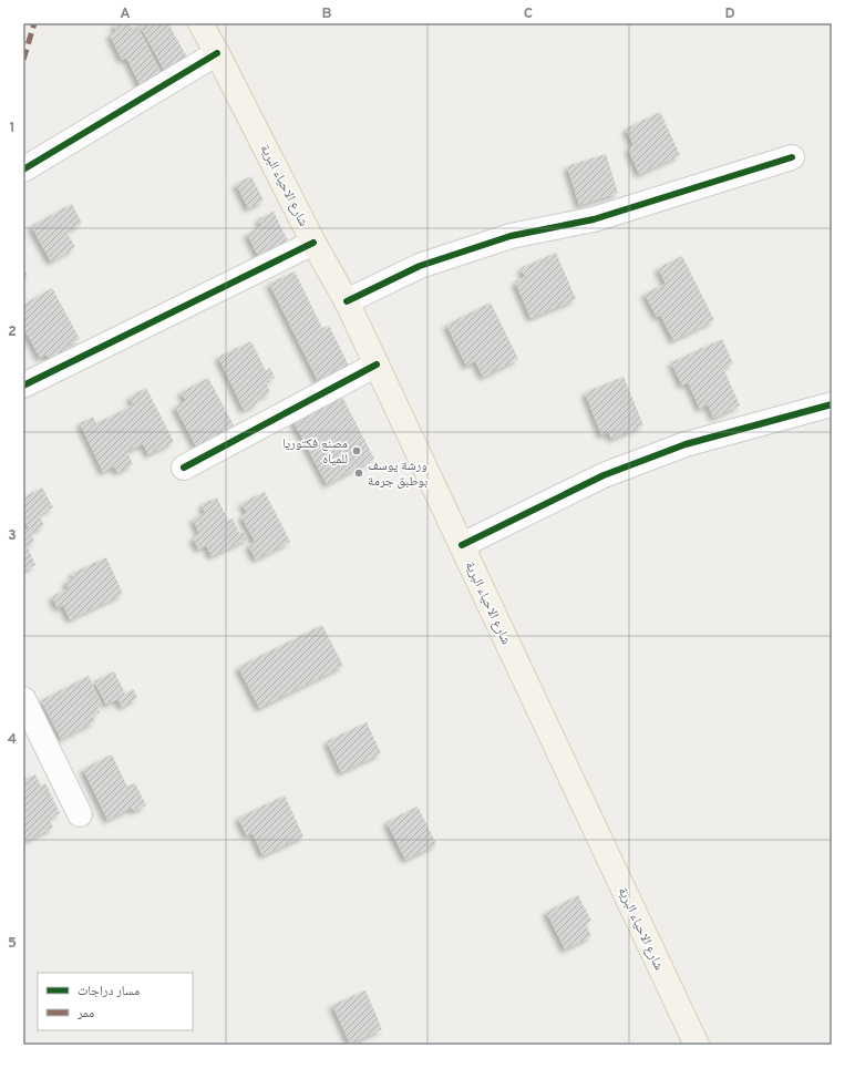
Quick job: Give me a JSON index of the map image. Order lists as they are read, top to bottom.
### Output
{
  "streets": {
    "main road": ["شارع الاحياء البرية"]
  },
  "places": ["مصنع فكتوريا للمياه", "ورشة يوسف بوطبق جرمة"],
  "legend": ["مسار دراجات", "ممر"],
  "grid": {
    "columns": [
      "A",
      "B",
      "C",
      "D"
    ],
    "rows": [
      "1",
      "2",
      "3",
      "4",
      "5"
    ]
  }
}
